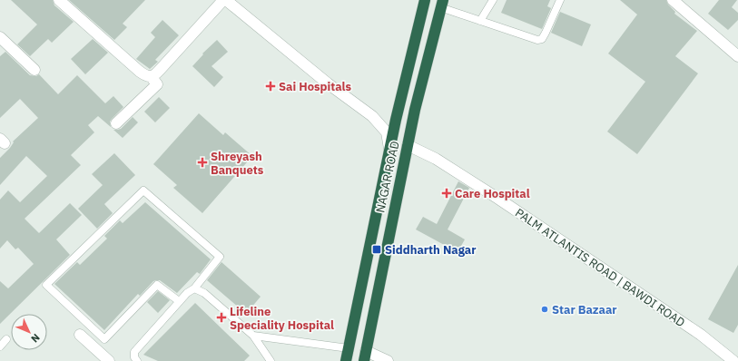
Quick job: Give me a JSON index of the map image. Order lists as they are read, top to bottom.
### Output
{
  "streets": {
    "highway": ["NAGAR ROAD"],
    "street": ["PALM ATLANTIS ROAD | BAWDI ROAD"]
  },
  "crossings": [
    ["NAGAR ROAD", "PALM ATLANTIS ROAD | BAWDI ROAD"]
  ],
  "places": {
    "health": [
      "Sai Hospitals",
      "Shreyash Banquets",
      "Care Hospital",
      "Lifeline Speciality Hospital"
    ],
    "transit": ["Siddharth Nagar"],
    "other": ["Star Bazaar"]
  },
  "north": "bottom right"
}
